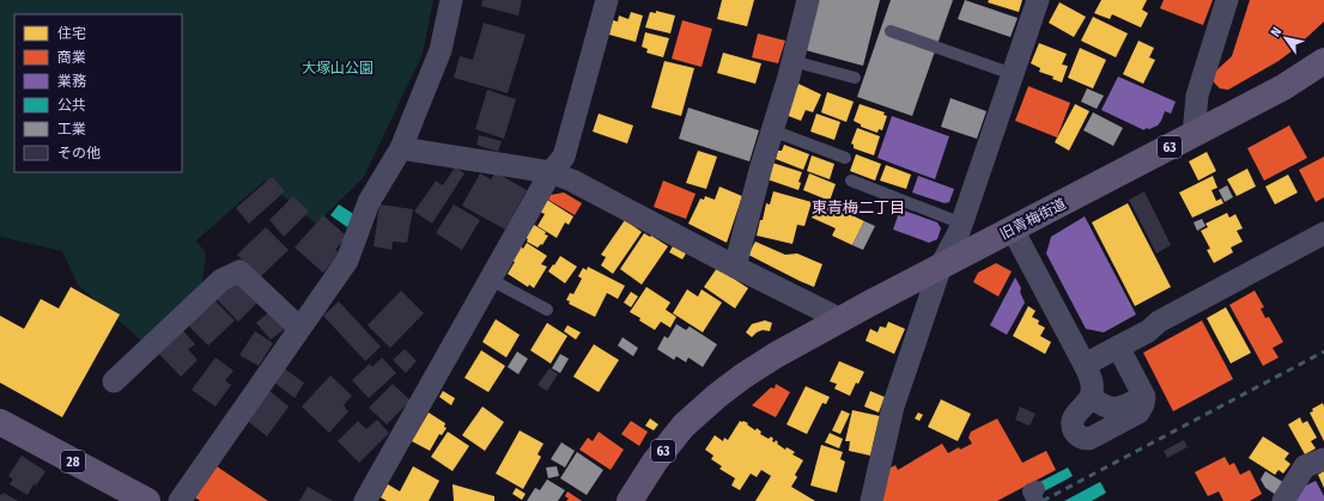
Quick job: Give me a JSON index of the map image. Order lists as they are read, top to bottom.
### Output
{
  "streets": {
    "main road": ["63", "旧青梅街道", "28"]
  },
  "districts": ["東青梅二丁目"],
  "parks": ["大塚山公園"],
  "legend": [
    "住宅",
    "商業",
    "業務",
    "公共",
    "工業",
    "その他"
  ],
  "north": "top left"
}
